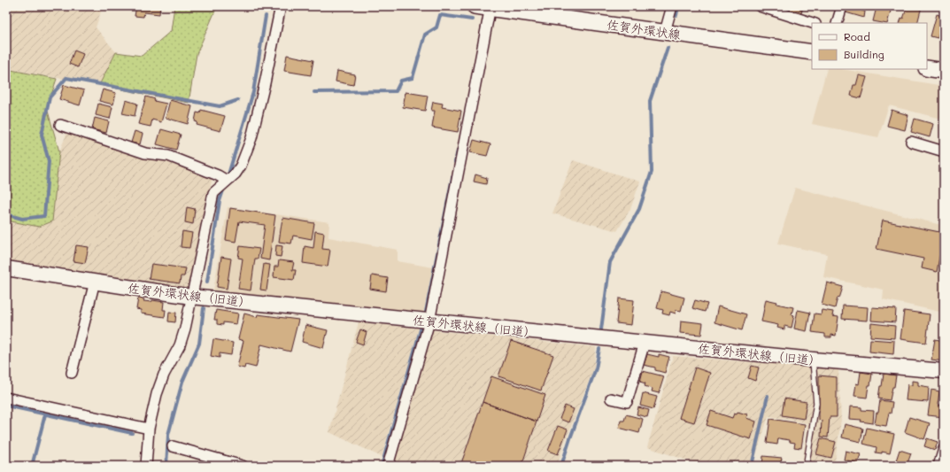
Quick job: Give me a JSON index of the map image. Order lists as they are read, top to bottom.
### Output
{
  "streets": {
    "main road": ["佐賀外環状線"],
    "street": ["佐賀外環状線（旧道）"]
  },
  "legend": ["Road", "Building"]
}
